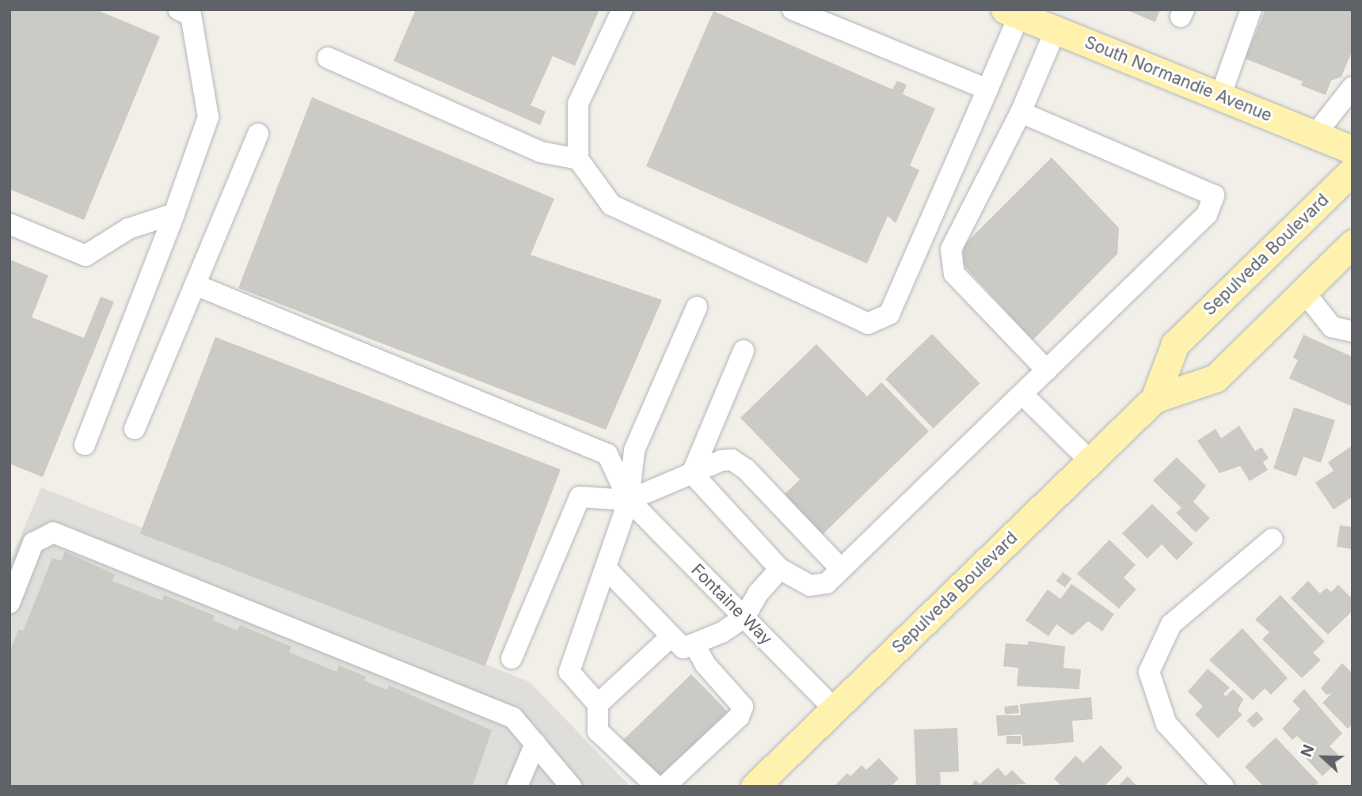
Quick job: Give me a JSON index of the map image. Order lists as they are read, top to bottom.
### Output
{
  "streets": {
    "main road": ["South Normandie Avenue", "Sepulveda Boulevard"],
    "street": ["Fontaine Way"]
  },
  "crossings": [
    ["Sepulveda Boulevard", "Fontaine Way"]
  ],
  "north": "left"
}
